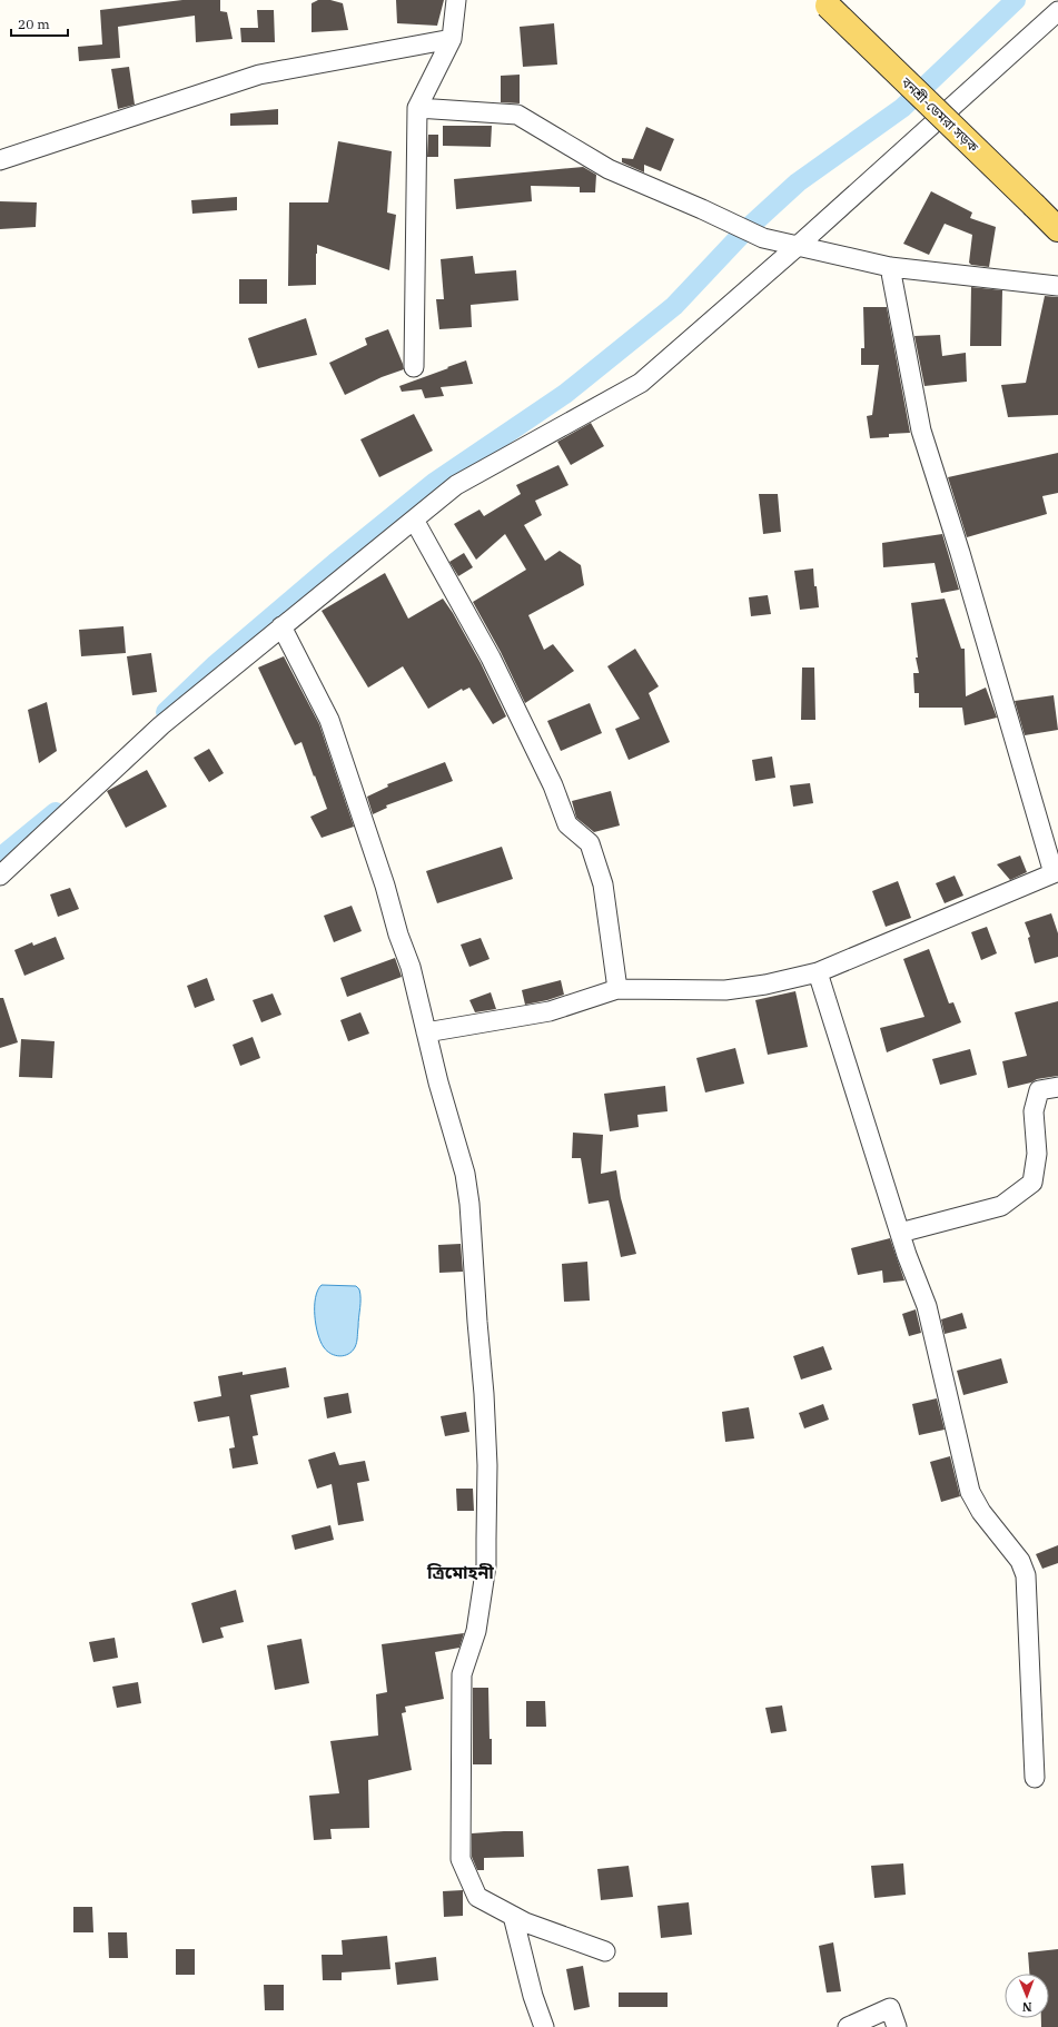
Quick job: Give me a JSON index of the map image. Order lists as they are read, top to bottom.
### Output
{
  "streets": {
    "main road": ["বনশ্রী-ডেমরা সড়ক"]
  },
  "districts": ["ত্রিমোহনী"],
  "scale_bar": "20 m",
  "north": "bottom"
}
